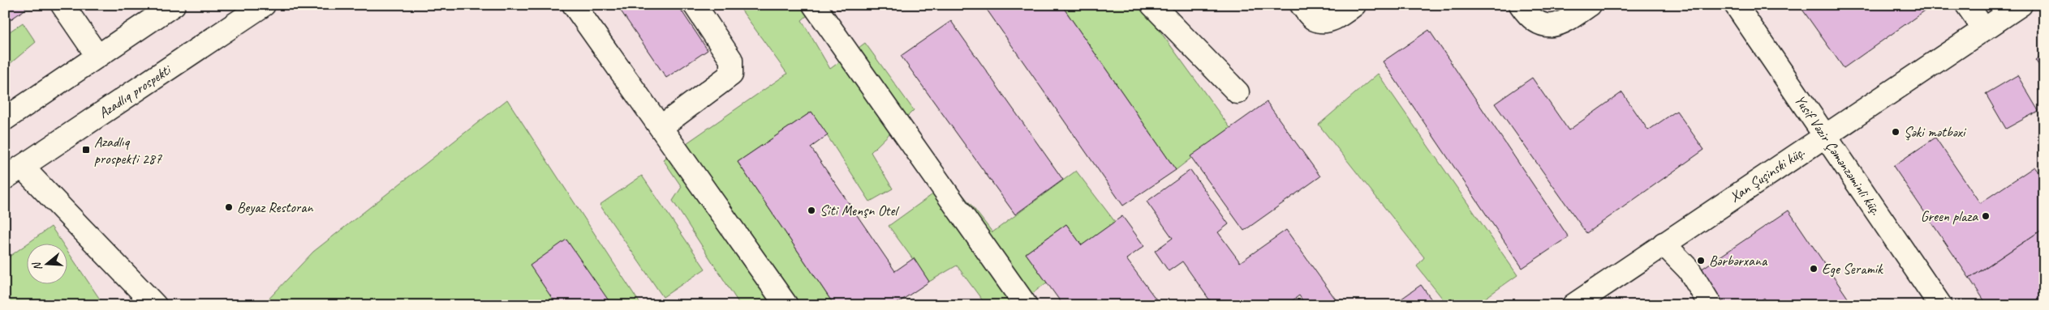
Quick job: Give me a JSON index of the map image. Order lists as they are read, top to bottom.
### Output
{
  "streets": {
    "main road": ["Azadlıq prospekti", "Yusif Vəzir Çəmənzəminli küç.", "Xan Şuşinski küç."]
  },
  "crossings": [
    ["Yusif Vəzir Çəmənzəminli küç.", "Xan Şuşinski küç."]
  ],
  "places": {
    "other": [
      "Şəki mətbəxi",
      "Beyaz Restoran",
      "Siti Menşn Otel",
      "Green plaza",
      "Bərbərxana",
      "Ege Seramik"
    ],
    "transit": ["Azadlıq prospekti 287"]
  },
  "north": "left"
}
